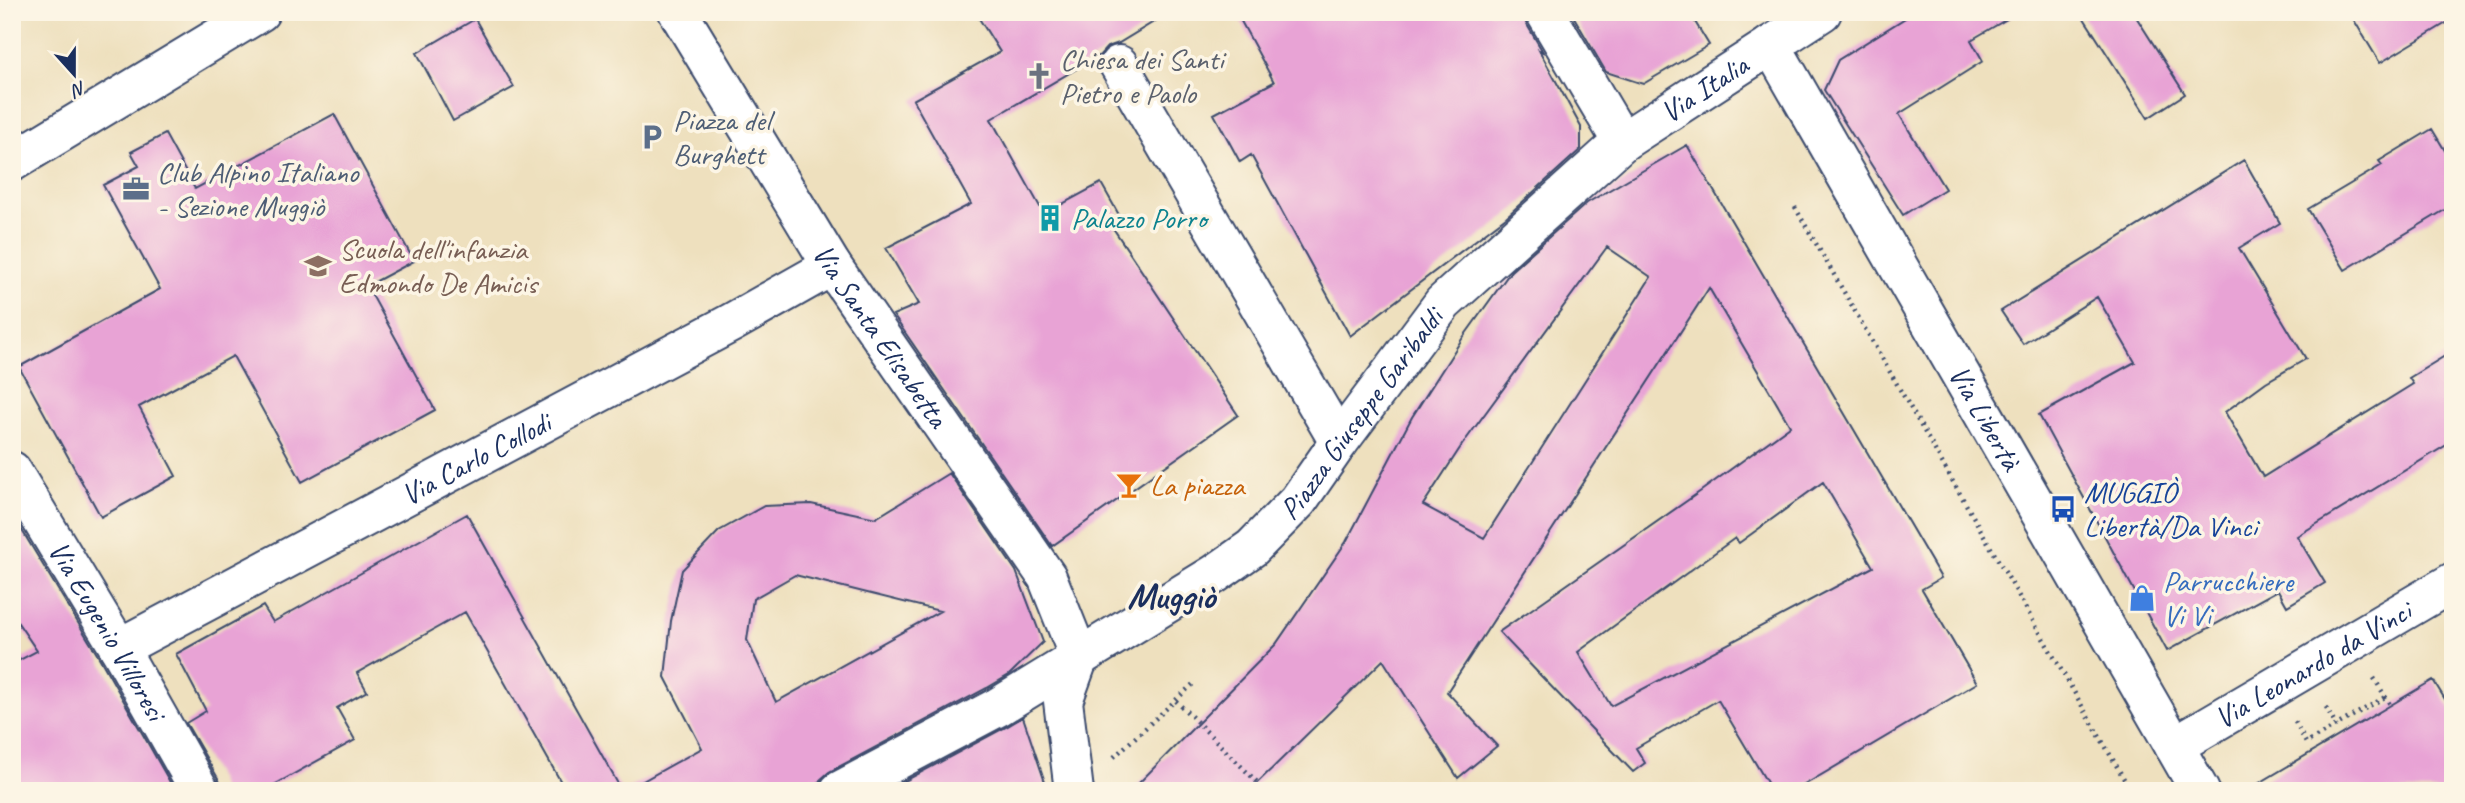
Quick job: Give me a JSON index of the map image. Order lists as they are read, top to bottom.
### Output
{
  "streets": {
    "street": [
      "Via Italia",
      "Via Santa Elisabetta",
      "Piazza Giuseppe Garibaldi",
      "Via Libertà",
      "Via Carlo Collodi",
      "Via Eugenio Villoresi",
      "Via Leonardo da Vinci"
    ]
  },
  "crossings": [
    ["Via Italia", "Piazza Giuseppe Garibaldi"],
    ["Via Italia", "Via Libertà"],
    ["Via Santa Elisabetta", "Piazza Giuseppe Garibaldi"],
    ["Via Santa Elisabetta", "Via Carlo Collodi"],
    ["Via Libertà", "Via Leonardo da Vinci"],
    ["Via Carlo Collodi", "Via Eugenio Villoresi"]
  ],
  "districts": ["Muggiò"],
  "places": {
    "church": ["Chiesa dei Santi Pietro e Paolo"],
    "parking": ["Piazza del Burghett"],
    "office": ["Club Alpino Italiano - Sezione Muggiò"],
    "building": ["Palazzo Porro"],
    "school or university": ["Scuola dell'infanzia Edmondo De Amicis"],
    "bar": ["La piazza"],
    "bus stop": ["MUGGIÒ Libertà/Da Vinci"],
    "shop": ["Parrucchiere Vi Vi"]
  },
  "north": "bottom"
}
